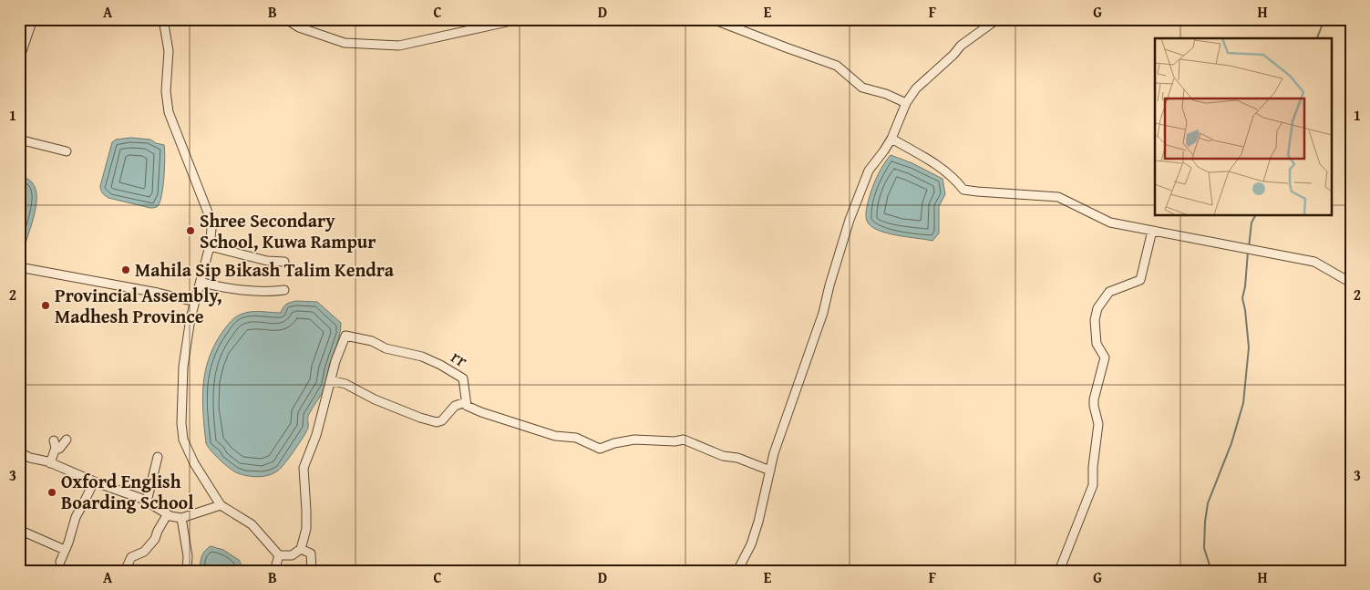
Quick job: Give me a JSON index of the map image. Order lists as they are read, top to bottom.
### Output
{
  "streets": {
    "street": ["rr"]
  },
  "places": [
    "Shree Secondary School, Kuwa Rampur",
    "Mahila Sip Bikash Talim Kendra",
    "Provincial Assembly, Madhesh Province",
    "Oxford English Boarding School"
  ],
  "grid": {
    "columns": [
      "A",
      "B",
      "C",
      "D",
      "E",
      "F",
      "G",
      "H"
    ],
    "rows": ["1", "2", "3"]
  }
}
